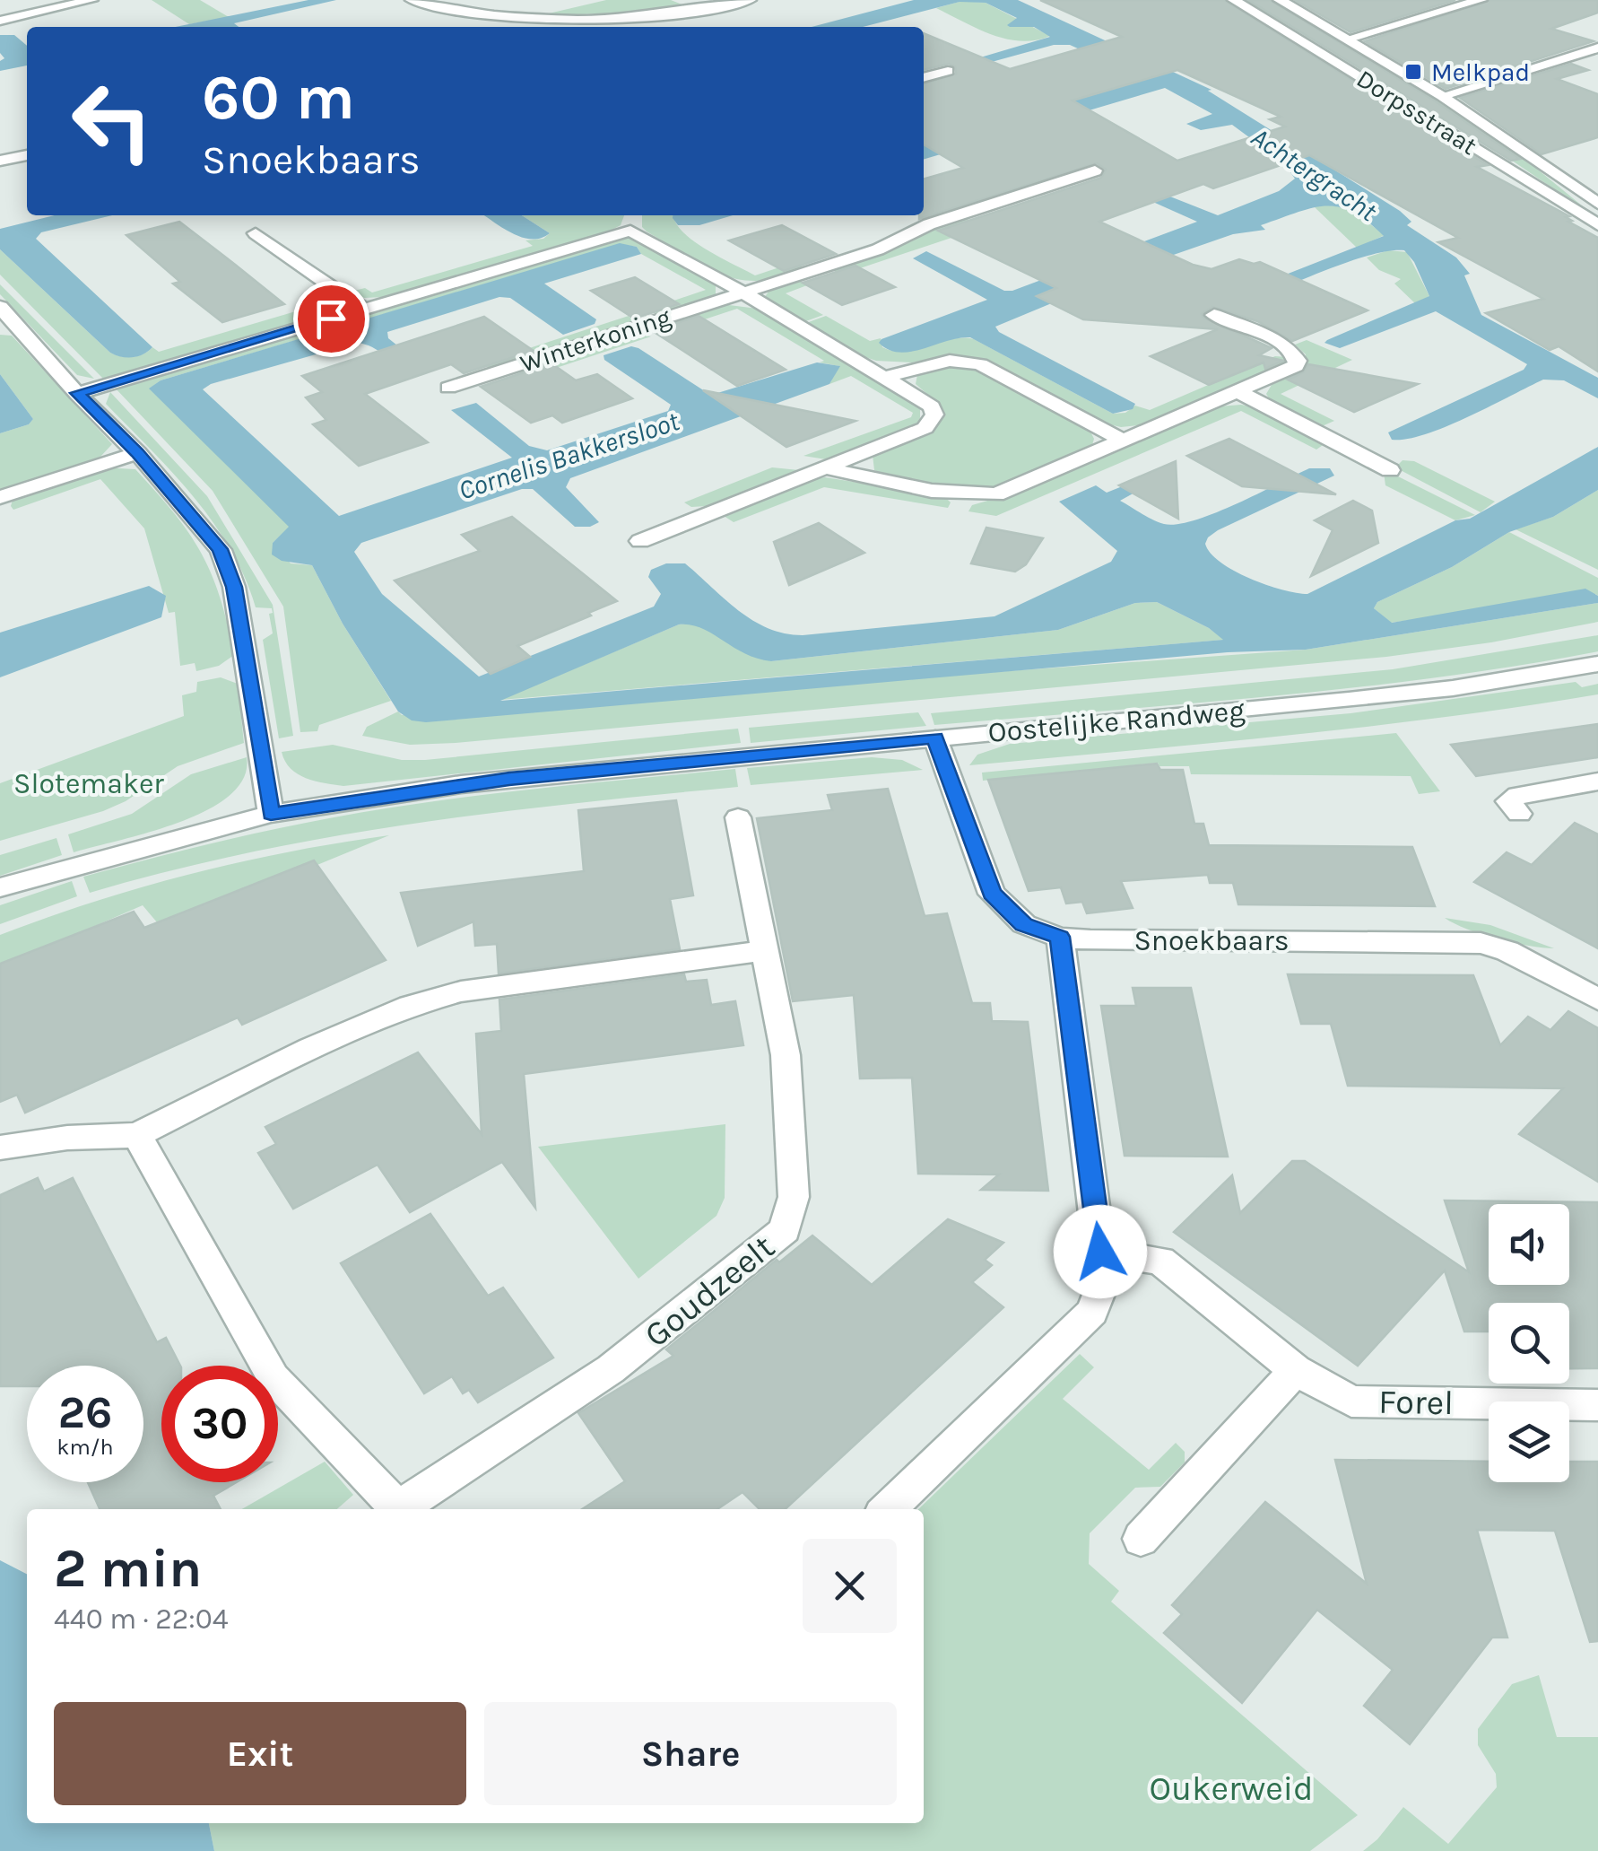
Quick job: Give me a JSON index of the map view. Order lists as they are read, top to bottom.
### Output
{
  "streets": {
    "street": [
      "Dorpsstraat",
      "Winterkoning",
      "Oostelijke Randweg",
      "Snoekbaars",
      "Goudzeelt",
      "Forel"
    ]
  },
  "crossings": [
    ["Oostelijke Randweg", "Snoekbaars"]
  ],
  "water": ["Achtergracht", "Cornelis Bakkersloot"],
  "parks": ["Slotemaker", "Oukerweid"],
  "places": {
    "transit": ["Melkpad"]
  },
  "page": {
    "turn": ["60 m", "Snoekbaars"],
    "speed": "26 km/h",
    "limit": "30",
    "heading": ["2 min", "440 m · 22:04"],
    "buttons": ["Exit", "Share"]
  }
}
